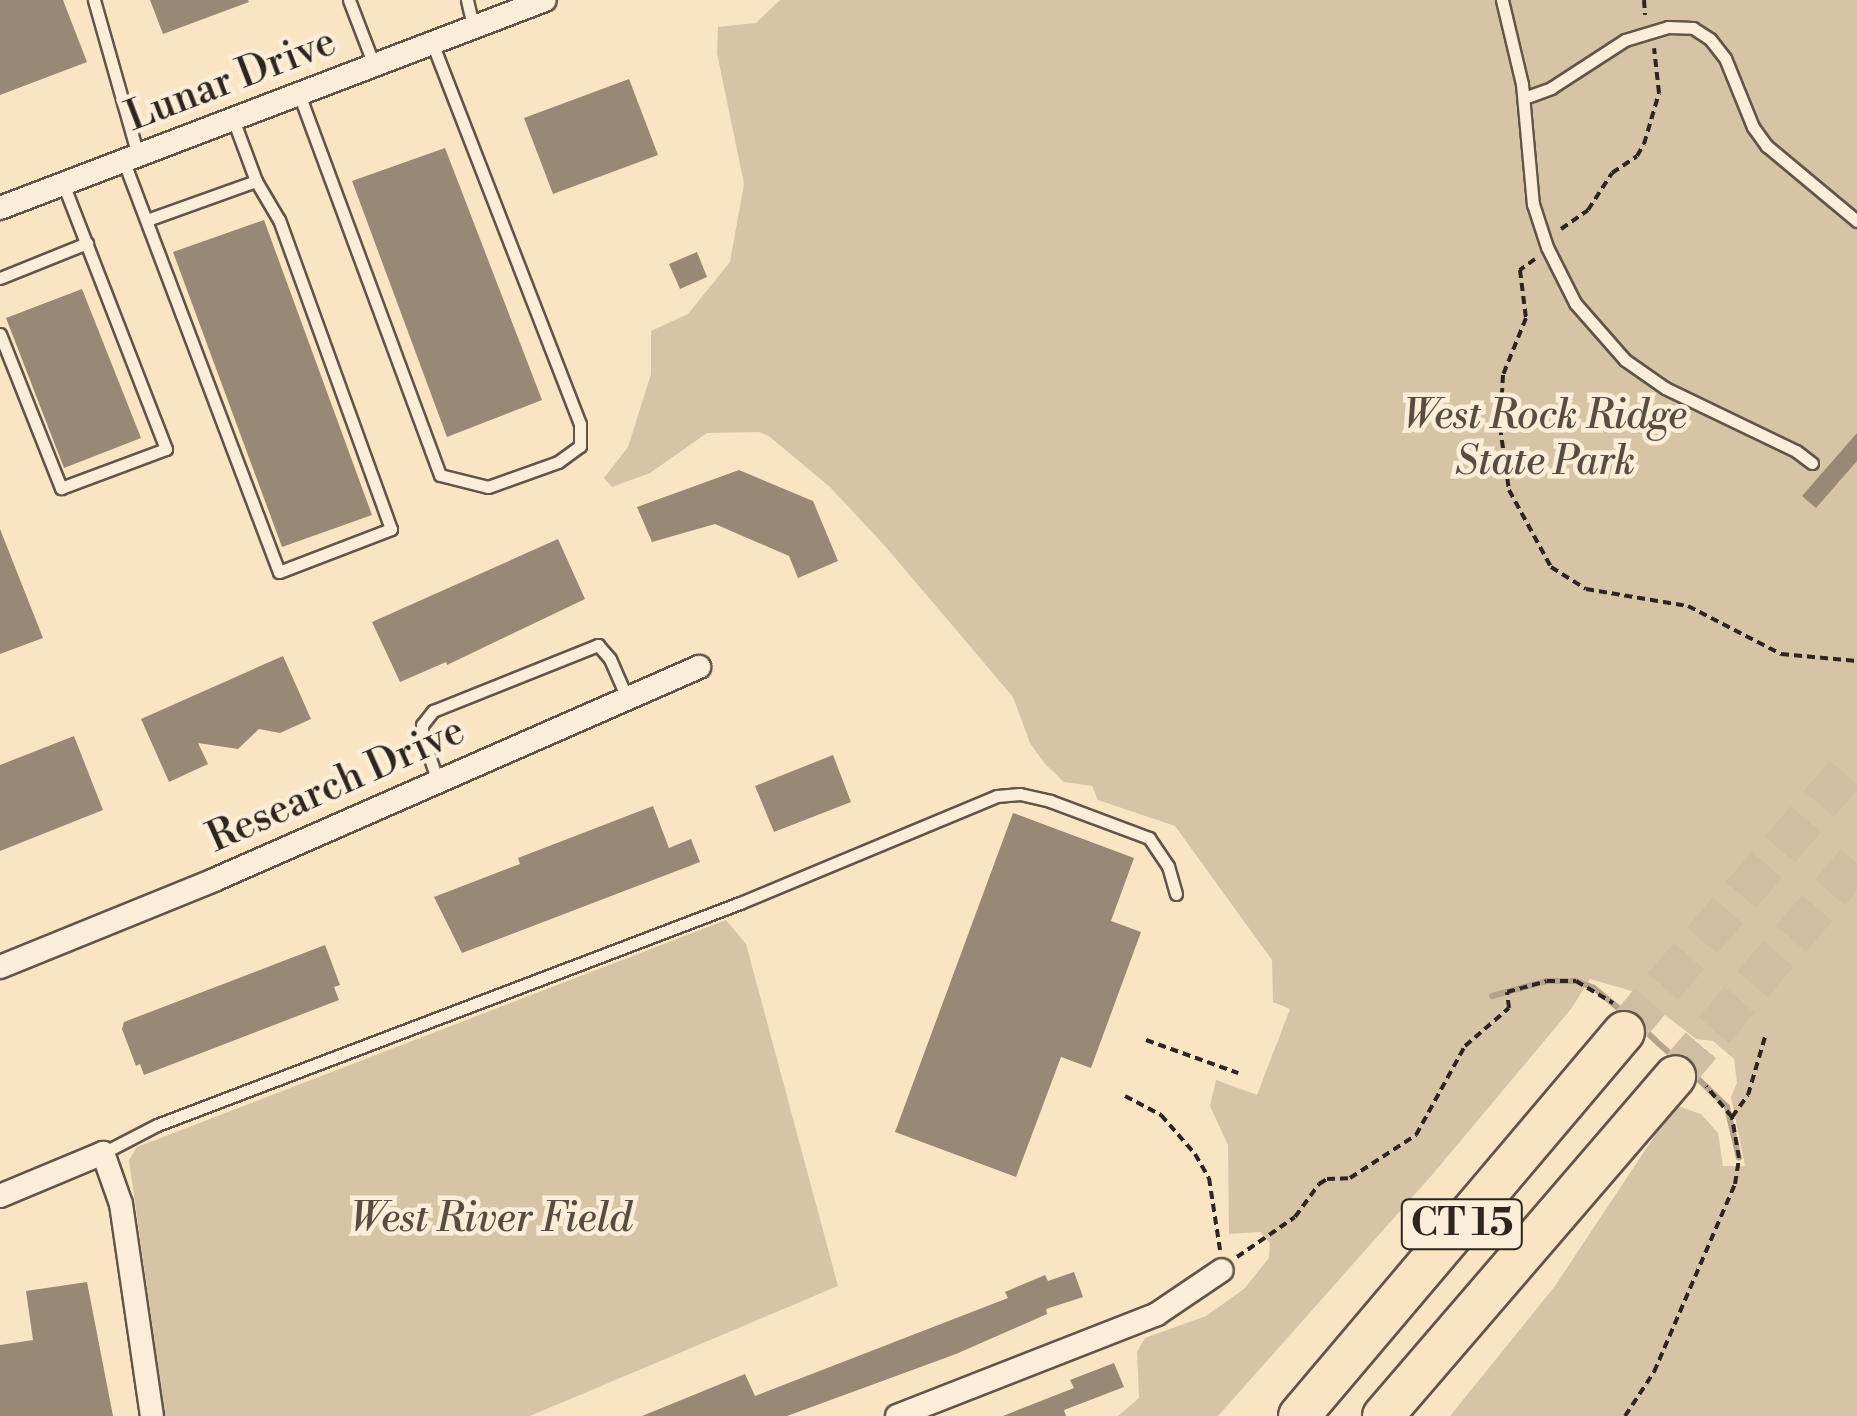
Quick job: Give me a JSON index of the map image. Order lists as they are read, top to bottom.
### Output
{
  "streets": {
    "highway": ["CT 15"],
    "street": ["Lunar Drive", "Research Drive"]
  },
  "parks": ["West Rock Ridge State Park", "West River Field"]
}
